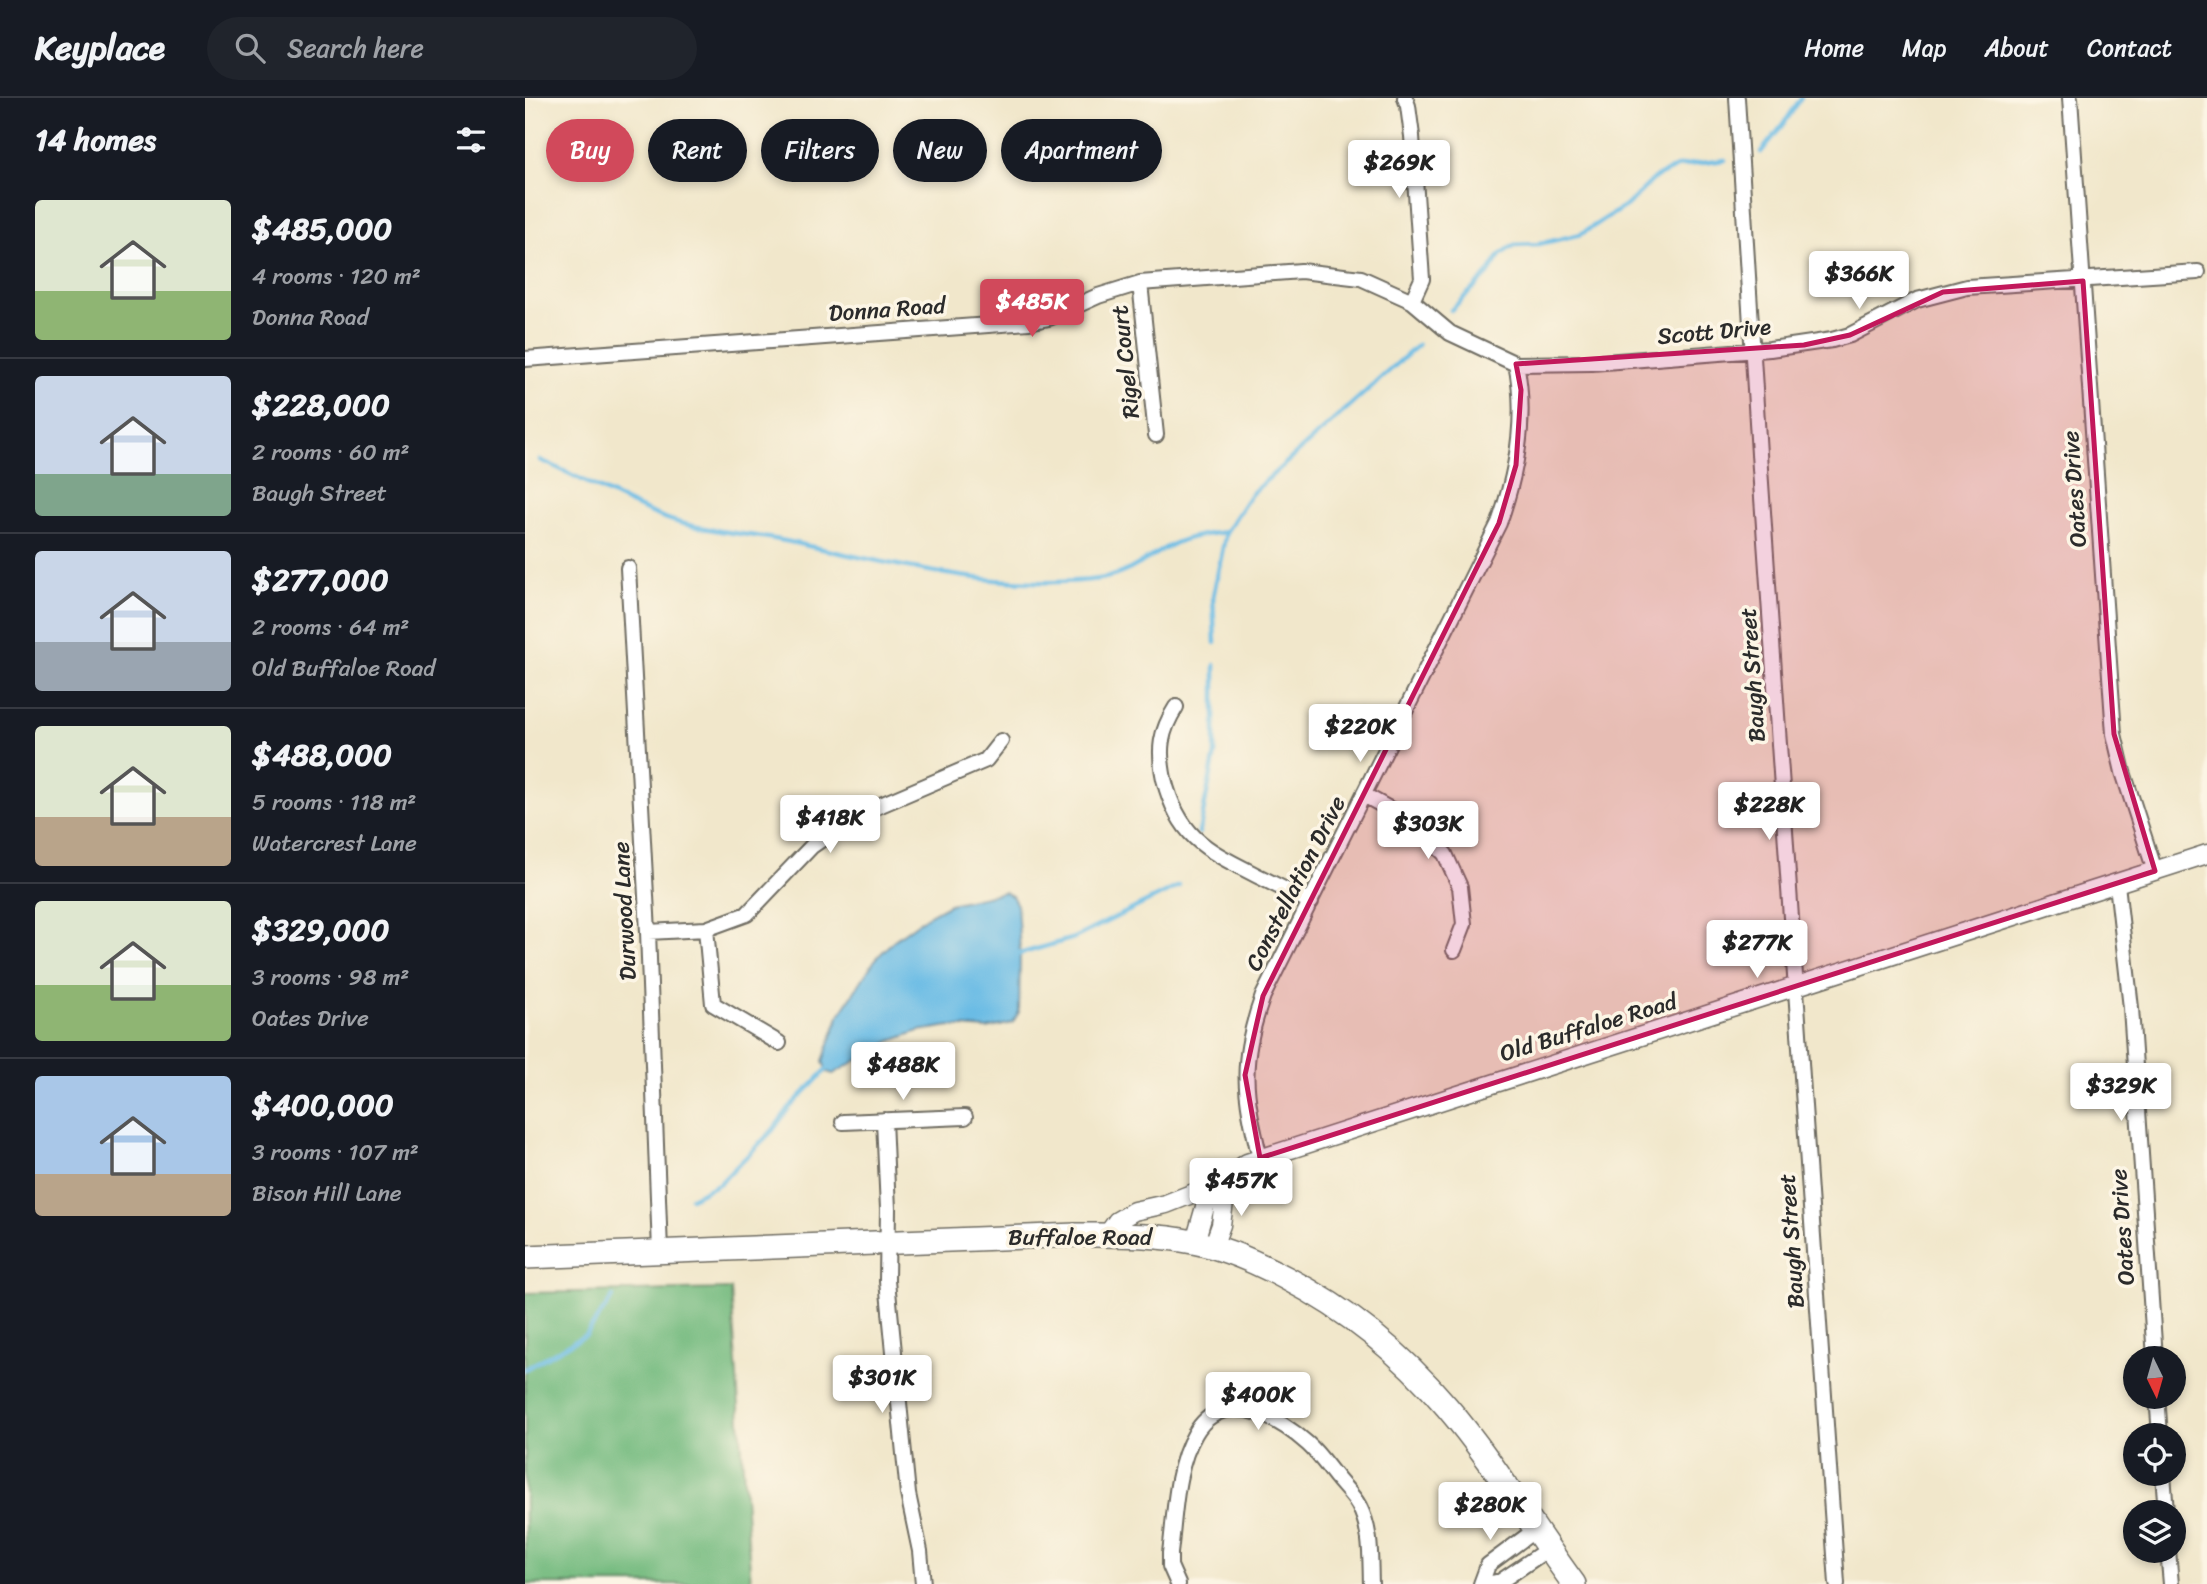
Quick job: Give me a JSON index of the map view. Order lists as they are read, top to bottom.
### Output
{
  "streets": {
    "main road": ["Buffaloe Road"],
    "street": [
      "Donna Road",
      "Scott Drive",
      "Rigel Court",
      "Oates Drive",
      "Baugh Street",
      "Constellation Drive",
      "Durwood Lane",
      "Old Buffaloe Road"
    ]
  },
  "crossings": [
    ["Donna Road", "Scott Drive"],
    ["Donna Road", "Rigel Court"],
    ["Donna Road", "Constellation Drive"],
    ["Scott Drive", "Oates Drive"],
    ["Scott Drive", "Baugh Street"],
    ["Scott Drive", "Constellation Drive"],
    ["Oates Drive", "Old Buffaloe Road"],
    ["Baugh Street", "Old Buffaloe Road"],
    ["Constellation Drive", "Old Buffaloe Road"],
    ["Durwood Lane", "Buffaloe Road"],
    ["Old Buffaloe Road", "Buffaloe Road"]
  ],
  "north": "bottom",
  "page": {
    "header": "Keyplace",
    "search": "Search here",
    "nav": [
      "Home",
      "Map",
      "About",
      "Contact"
    ],
    "heading": "14 homes",
    "chip": [
      "Buy",
      "Rent",
      "Filters",
      "New",
      "Apartment"
    ],
    "price": [
      "$269K",
      "$366K",
      "$485K",
      "$220K",
      "$228K",
      "$418K",
      "$303K",
      "$277K",
      "$488K",
      "$329K",
      "$457K",
      "$301K",
      "$400K",
      "$280K"
    ],
    "list": [
      {
        "name": "$485,000",
        "note": "4 rooms · 120 m² · Donna Road"
      },
      {
        "name": "$228,000",
        "note": "2 rooms · 60 m² · Baugh Street"
      },
      {
        "name": "$277,000",
        "note": "2 rooms · 64 m² · Old Buffaloe Road"
      },
      {
        "name": "$488,000",
        "note": "5 rooms · 118 m² · Watercrest Lane"
      },
      {
        "name": "$329,000",
        "note": "3 rooms · 98 m² · Oates Drive"
      },
      {
        "name": "$400,000",
        "note": "3 rooms · 107 m² · Bison Hill Lane"
      }
    ]
  }
}
